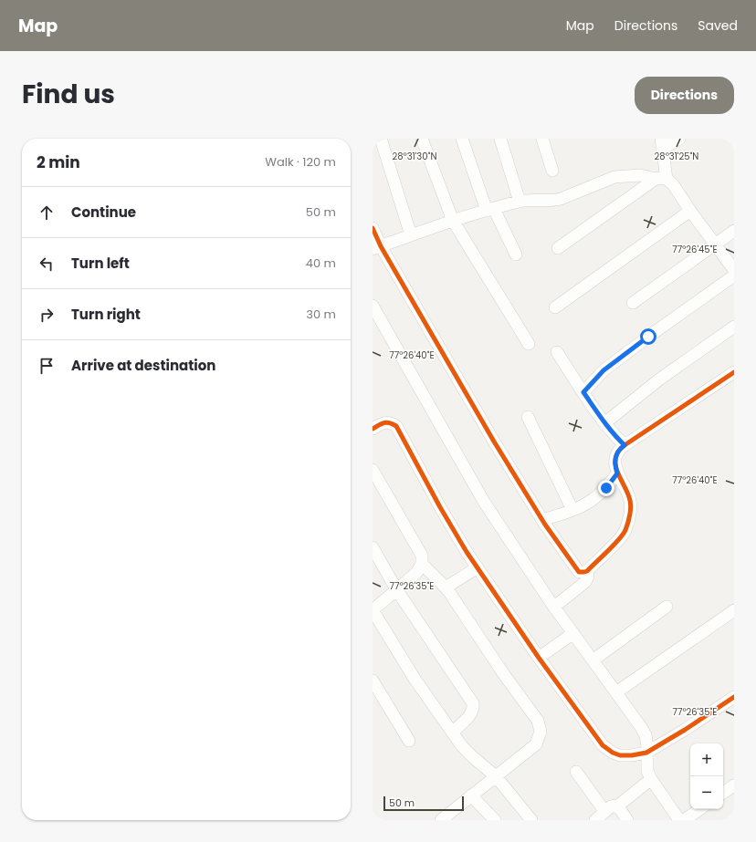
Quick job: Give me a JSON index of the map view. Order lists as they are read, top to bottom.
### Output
{
  "scale_bar": "50 m",
  "page": {
    "header": "Map",
    "nav": ["Map", "Directions", "Saved"],
    "title": "Find us",
    "buttons": "Directions",
    "heading": ["2 min", "Walk · 120 m"],
    "list": [
      ["Continue", "50 m"],
      ["Turn left", "40 m"],
      ["Turn right", "30 m"],
      "Arrive at destination"
    ],
    "map_buttons": ["+", "−"],
    "scale": "50 m"
  },
  "coordinates": [
    "28°31'30\"N",
    "28°31'25\"N",
    "77°26'45\"E",
    "77°26'40\"E",
    "77°26'35\"E"
  ]
}
